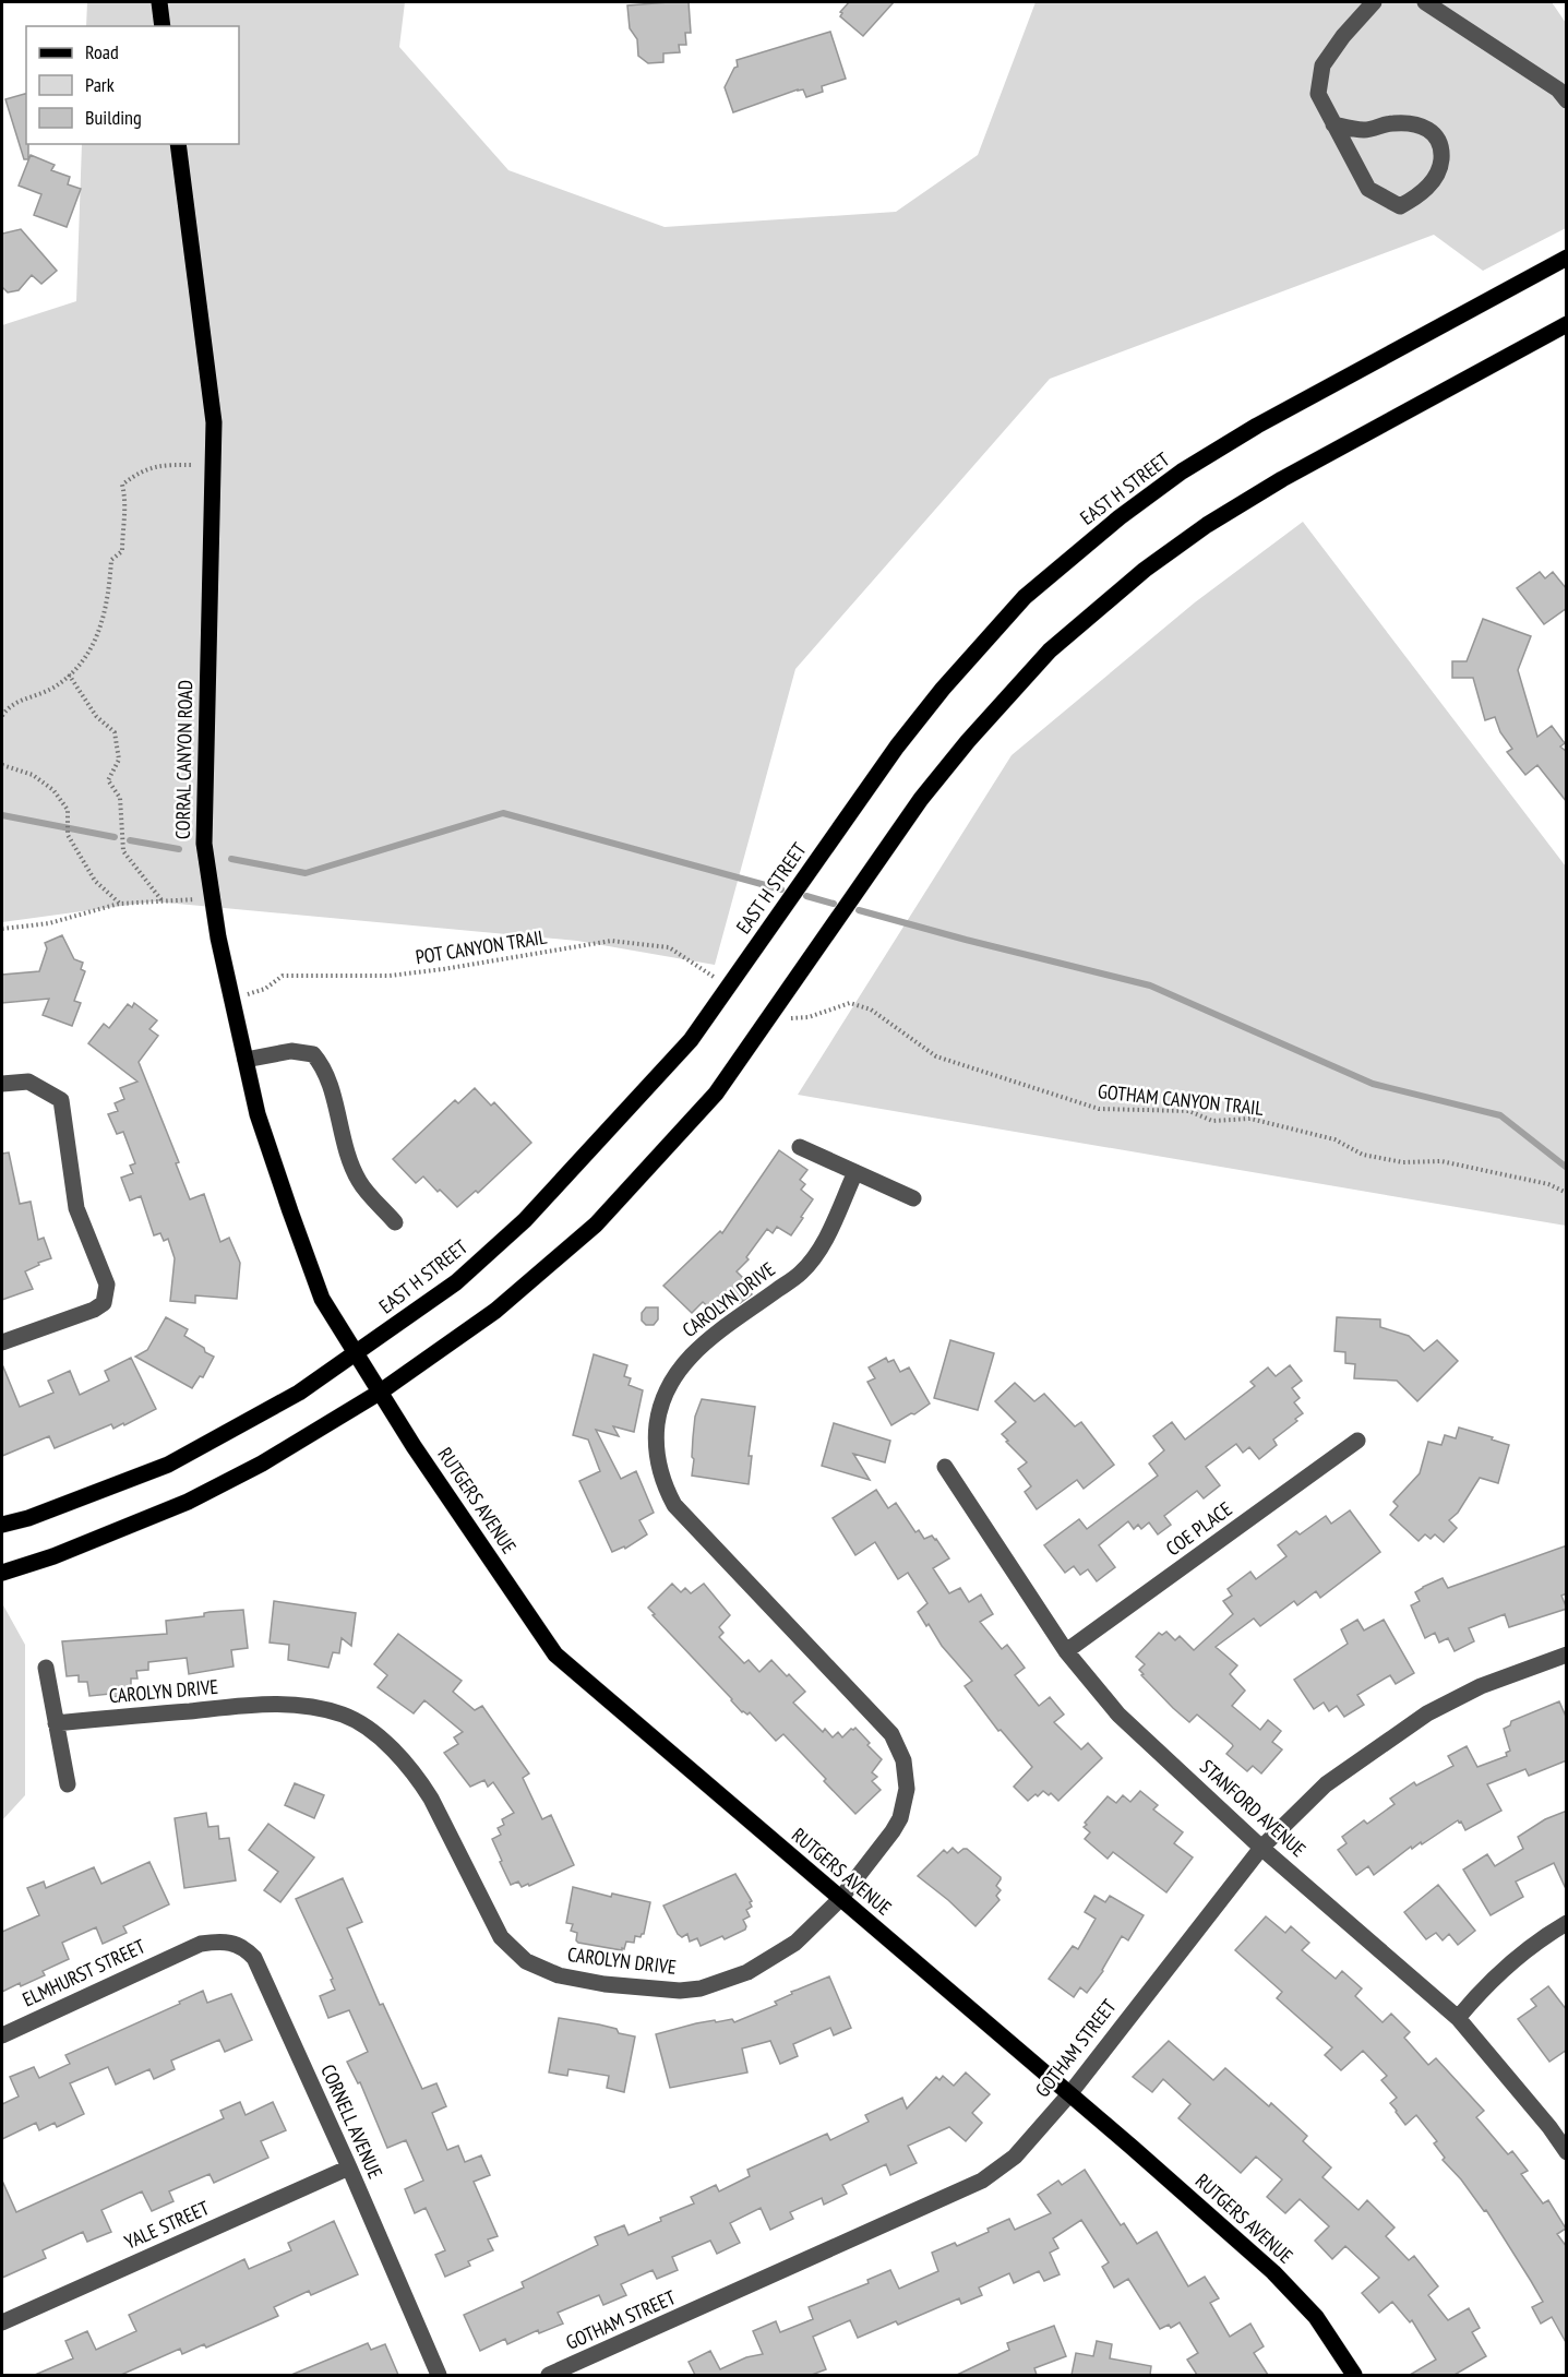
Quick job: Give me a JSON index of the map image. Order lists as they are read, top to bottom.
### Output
{
  "streets": {
    "main road": ["EAST H STREET", "CORRAL CANYON ROAD", "RUTGERS AVENUE"],
    "street": [
      "CAROLYN DRIVE",
      "COE PLACE",
      "STANFORD AVENUE",
      "ELMHURST STREET",
      "GOTHAM STREET",
      "CORNELL AVENUE",
      "YALE STREET"
    ],
    "path": ["POT CANYON TRAIL", "GOTHAM CANYON TRAIL"]
  },
  "crossings": [
    ["EAST H STREET", "CORRAL CANYON ROAD"],
    ["EAST H STREET", "POT CANYON TRAIL"],
    ["EAST H STREET", "RUTGERS AVENUE"],
    ["CORRAL CANYON ROAD", "POT CANYON TRAIL"],
    ["CORRAL CANYON ROAD", "RUTGERS AVENUE"],
    ["CAROLYN DRIVE", "RUTGERS AVENUE"],
    ["RUTGERS AVENUE", "GOTHAM STREET"],
    ["COE PLACE", "STANFORD AVENUE"],
    ["STANFORD AVENUE", "GOTHAM STREET"],
    ["ELMHURST STREET", "CORNELL AVENUE"],
    ["CORNELL AVENUE", "YALE STREET"]
  ],
  "legend": ["Road", "Park", "Building"]
}
